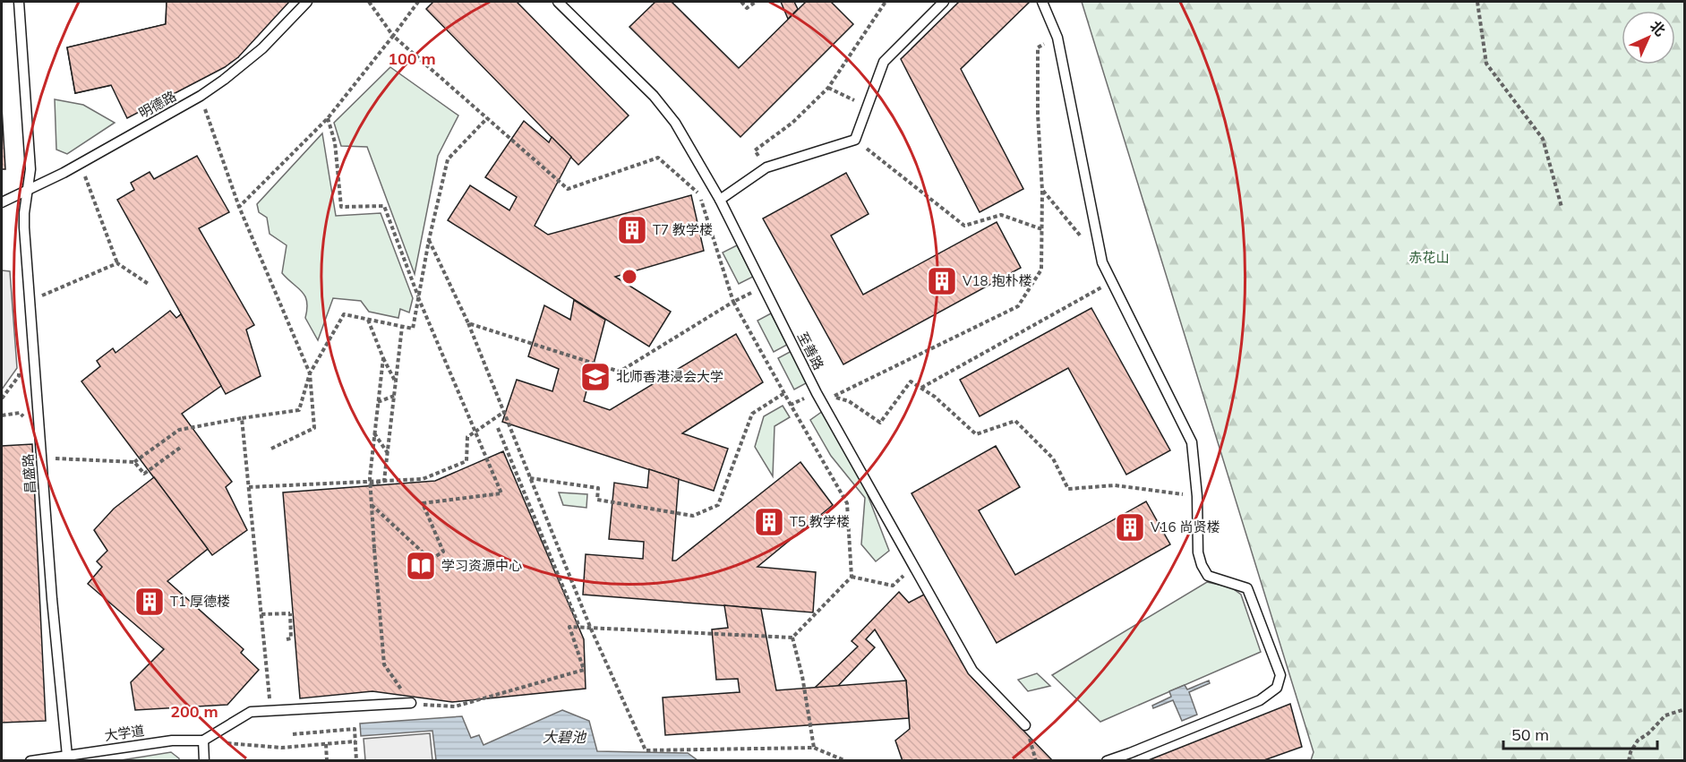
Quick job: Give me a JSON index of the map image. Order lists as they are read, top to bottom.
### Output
{
  "streets": {
    "lane": [
      "明德路",
      "至善路",
      "昌盛路",
      "大学道"
    ]
  },
  "crossings": [
    ["明德路", "昌盛路"],
    ["昌盛路", "大学道"]
  ],
  "water": ["大碧池"],
  "parks": ["赤花山"],
  "places": {
    "building": [
      "T7 教学楼",
      "V18 抱朴楼",
      "T5 教学楼",
      "V16 尚贤楼",
      "T1 厚德楼"
    ],
    "school or university": ["北师香港浸会大学"],
    "library": ["学习资源中心"]
  },
  "scale_bar": "50 m",
  "north": "top right",
  "rings": ["100 m", "200 m"]
}
